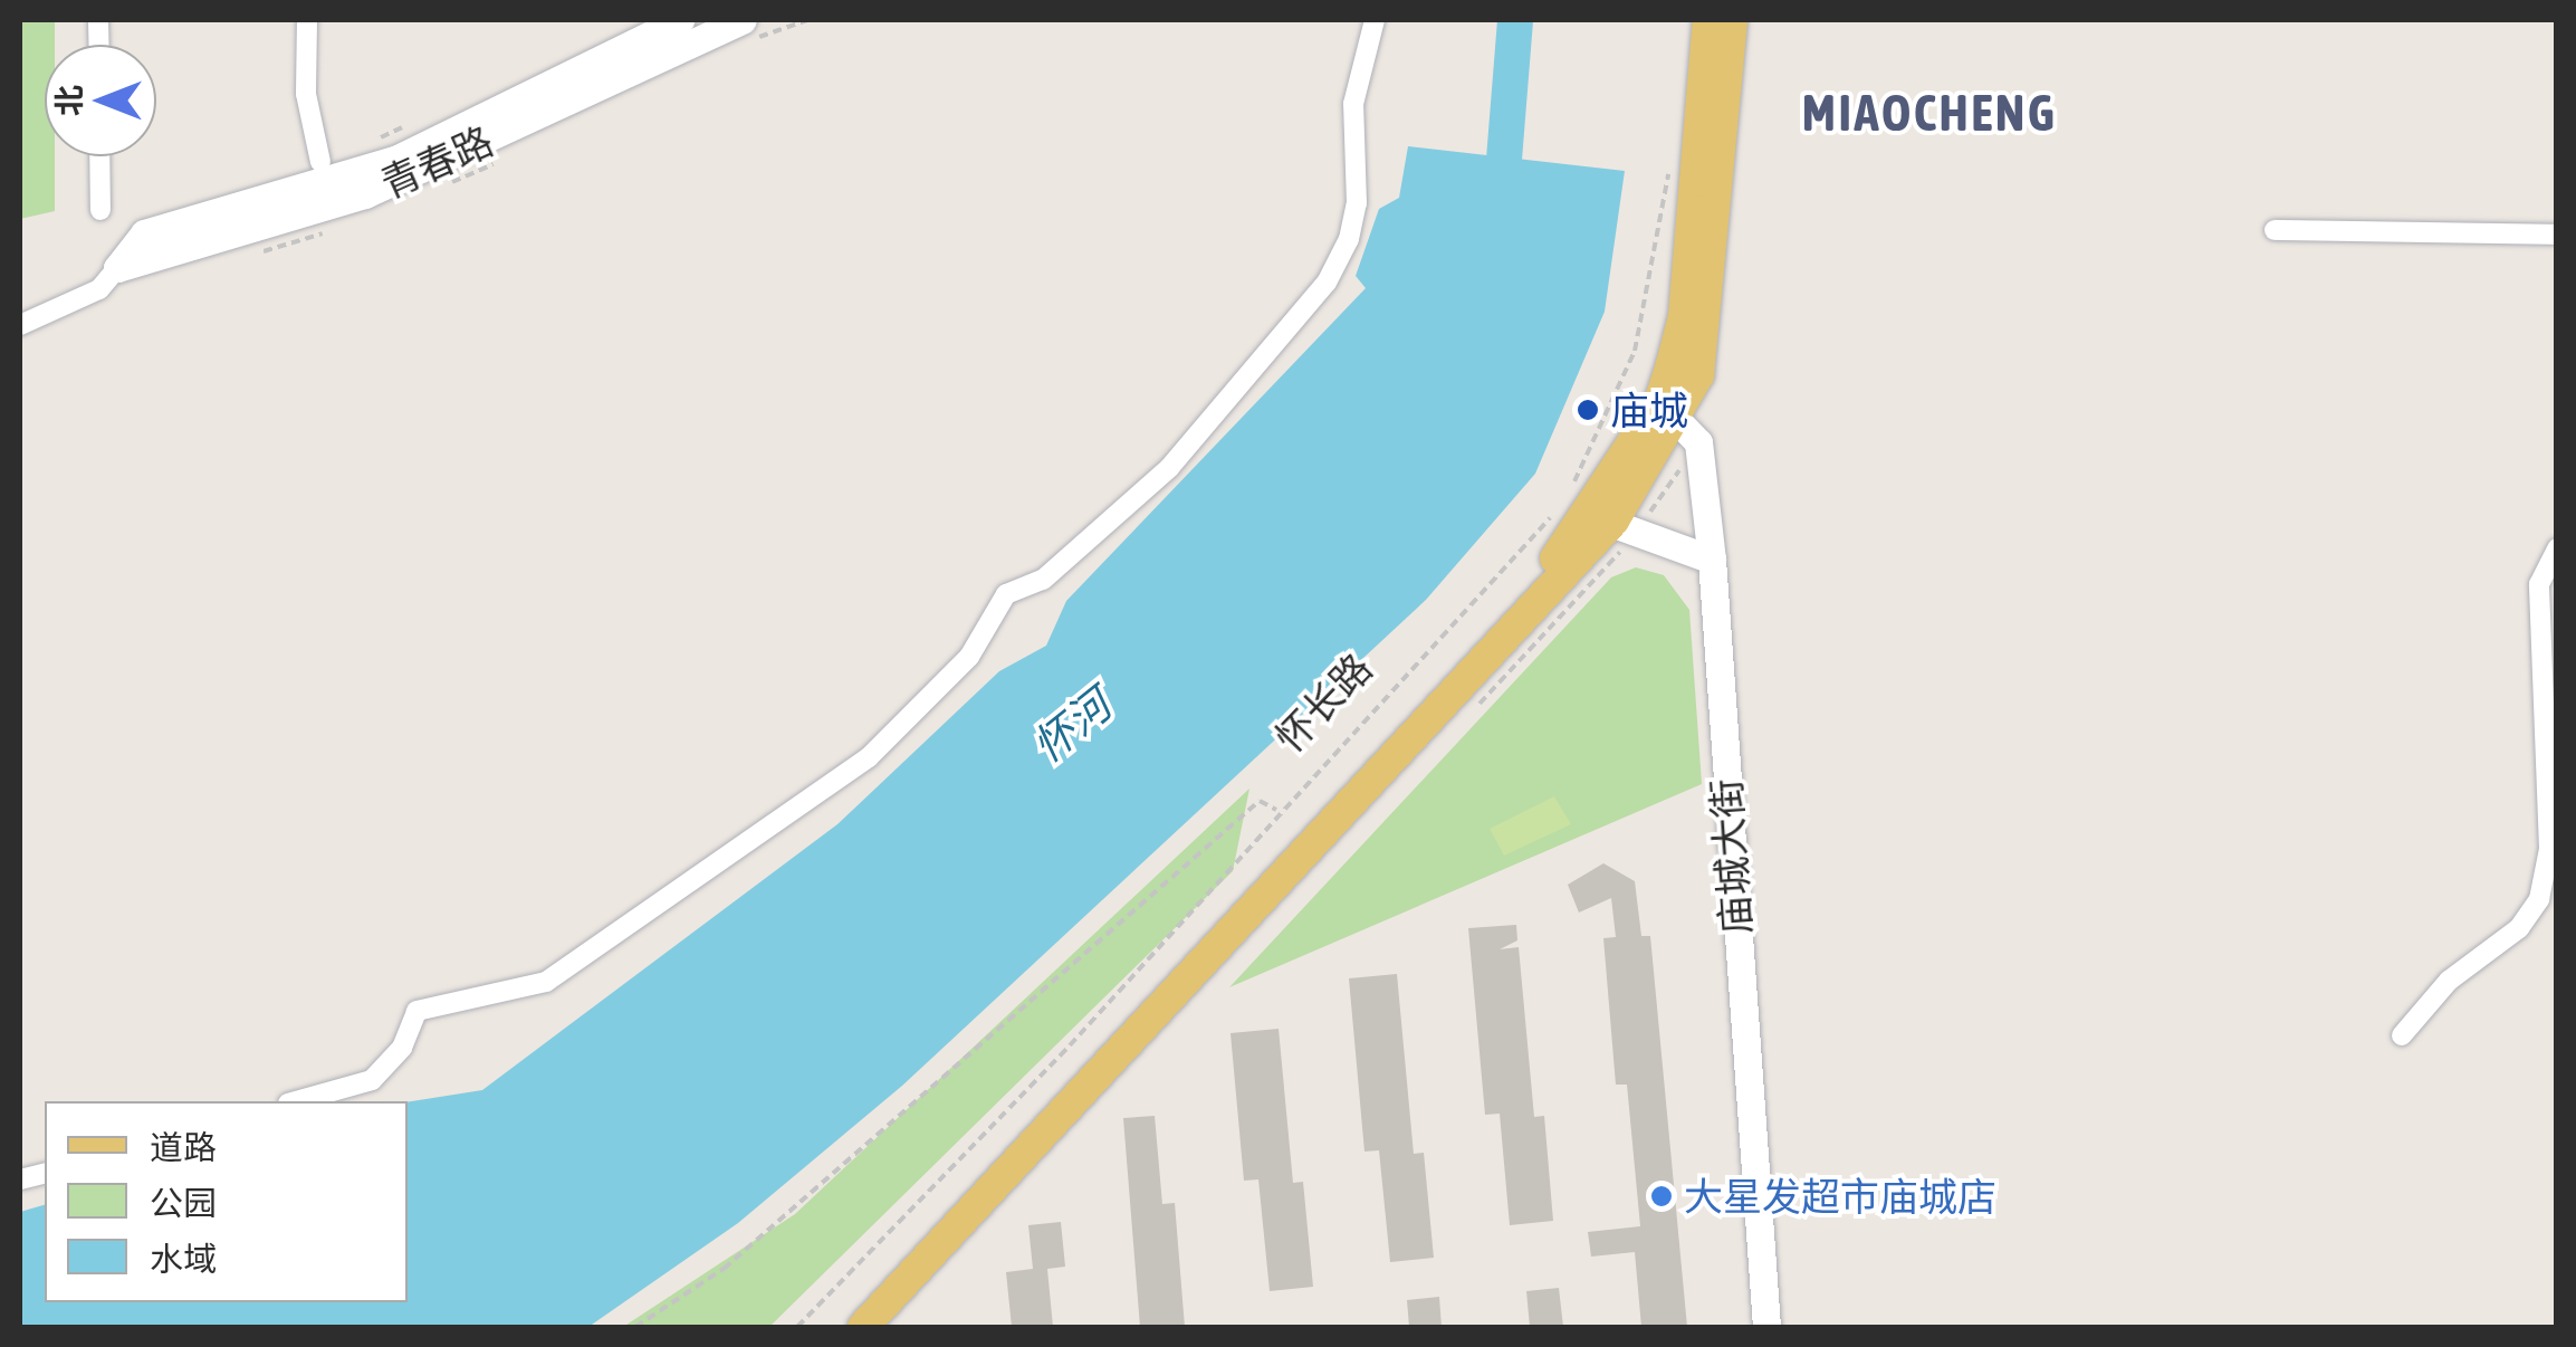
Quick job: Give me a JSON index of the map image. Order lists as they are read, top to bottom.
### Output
{
  "streets": {
    "main road": ["青春路", "怀长路", "庙城大街"]
  },
  "crossings": [
    ["怀长路", "庙城大街"]
  ],
  "districts": ["MIAOCHENG"],
  "water": ["怀河"],
  "places": ["庙城", "大星发超市庙城店"],
  "legend": ["道路", "公园", "水域"],
  "north": "left"
}
